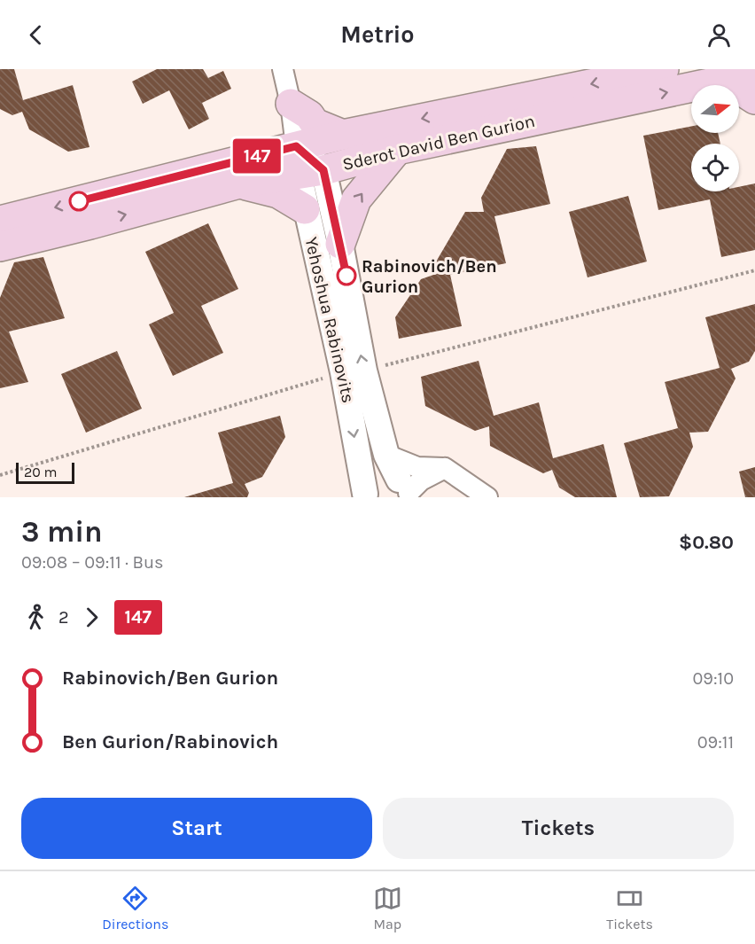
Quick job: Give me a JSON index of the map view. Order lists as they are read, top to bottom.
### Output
{
  "streets": {
    "main road": ["Sderot David Ben Gurion"],
    "street": ["Yehoshua Rabinovits"]
  },
  "crossings": [
    ["Sderot David Ben Gurion", "Yehoshua Rabinovits"]
  ],
  "places": ["Rabinovich/Ben Gurion"],
  "lines": ["bus line 147"],
  "scale_bar": "20 m",
  "north": "right",
  "page": {
    "header": "Metrio",
    "on_map": "147",
    "scale": "20 m",
    "heading": ["3 min", "09:08 – 09:11 · Bus", "$0.80"],
    "legs": ["2", "147"],
    "list": [
      {
        "name": "Rabinovich/Ben Gurion",
        "value": "09:10"
      },
      {
        "name": "Ben Gurion/Rabinovich",
        "value": "09:11"
      }
    ],
    "buttons": ["Start", "Tickets"],
    "tabs": ["Directions", "Map", "Tickets"]
  }
}
